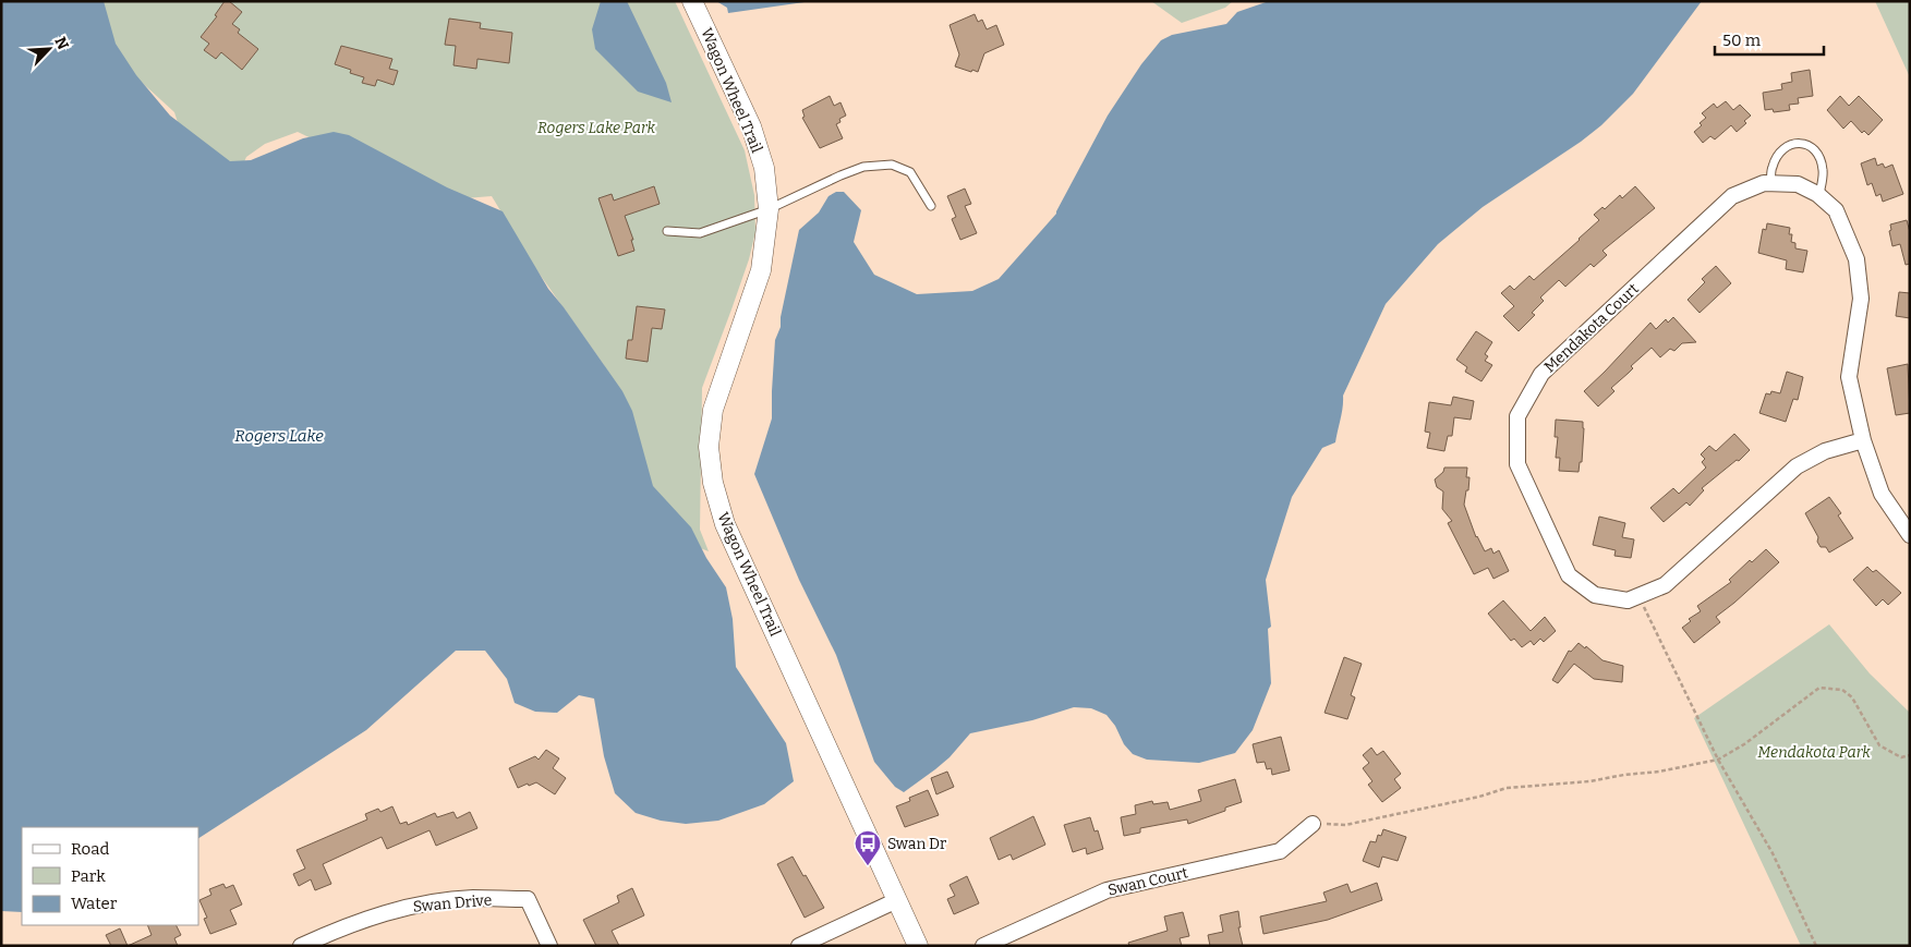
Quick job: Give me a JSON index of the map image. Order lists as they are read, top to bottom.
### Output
{
  "streets": {
    "street": [
      "Wagon Wheel Trail",
      "Mendakota Court",
      "Swan Court",
      "Swan Drive"
    ]
  },
  "water": ["Rogers Lake"],
  "parks": ["Rogers Lake Park", "Mendakota Park"],
  "places": {
    "bus stop": ["Swan Dr"]
  },
  "legend": ["Road", "Park", "Water"],
  "scale_bar": "50 m",
  "north": "top right"
}
